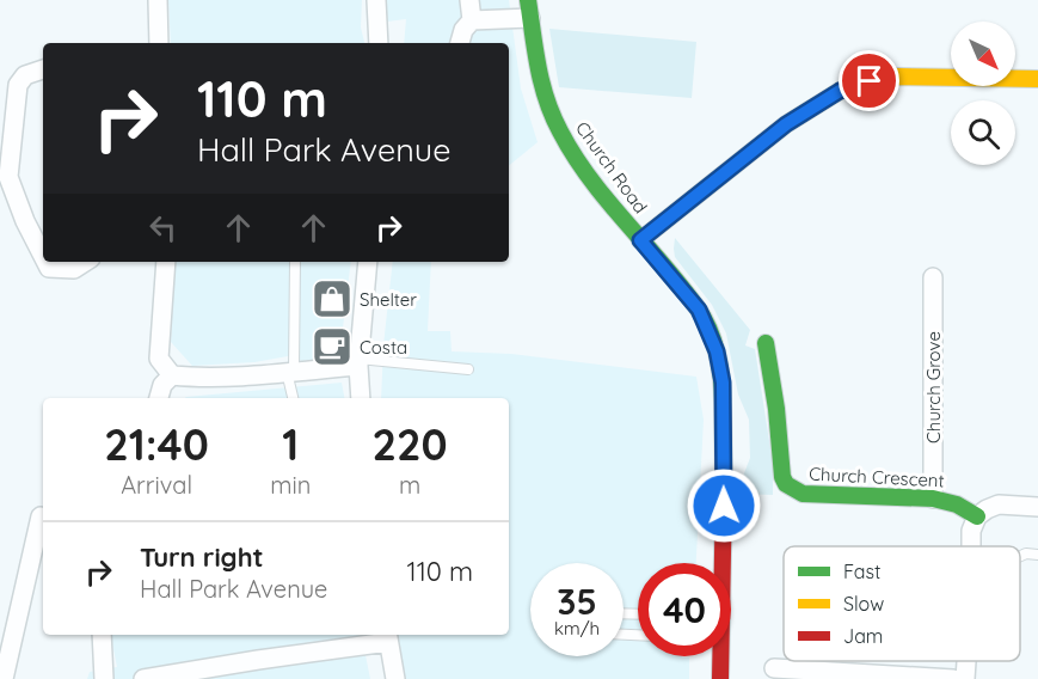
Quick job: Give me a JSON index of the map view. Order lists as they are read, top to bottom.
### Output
{
  "streets": {
    "street": ["Church Road", "Church Grove", "Church Crescent"]
  },
  "crossings": [
    ["Church Grove", "Church Crescent"]
  ],
  "places": {
    "shop": ["Shelter"],
    "cafe": ["Costa"]
  },
  "legend": ["Fast", "Slow", "Jam"],
  "north": "bottom right",
  "page": {
    "turn": ["110 m", "Hall Park Avenue"],
    "eta": [
      "21:40",
      "Arrival",
      "1",
      "min",
      "220",
      "m"
    ],
    "list": [
      {
        "name": "Turn right",
        "note": "Hall Park Avenue",
        "value": "110 m"
      }
    ],
    "speed": "35 km/h",
    "limit": "40"
  }
}
